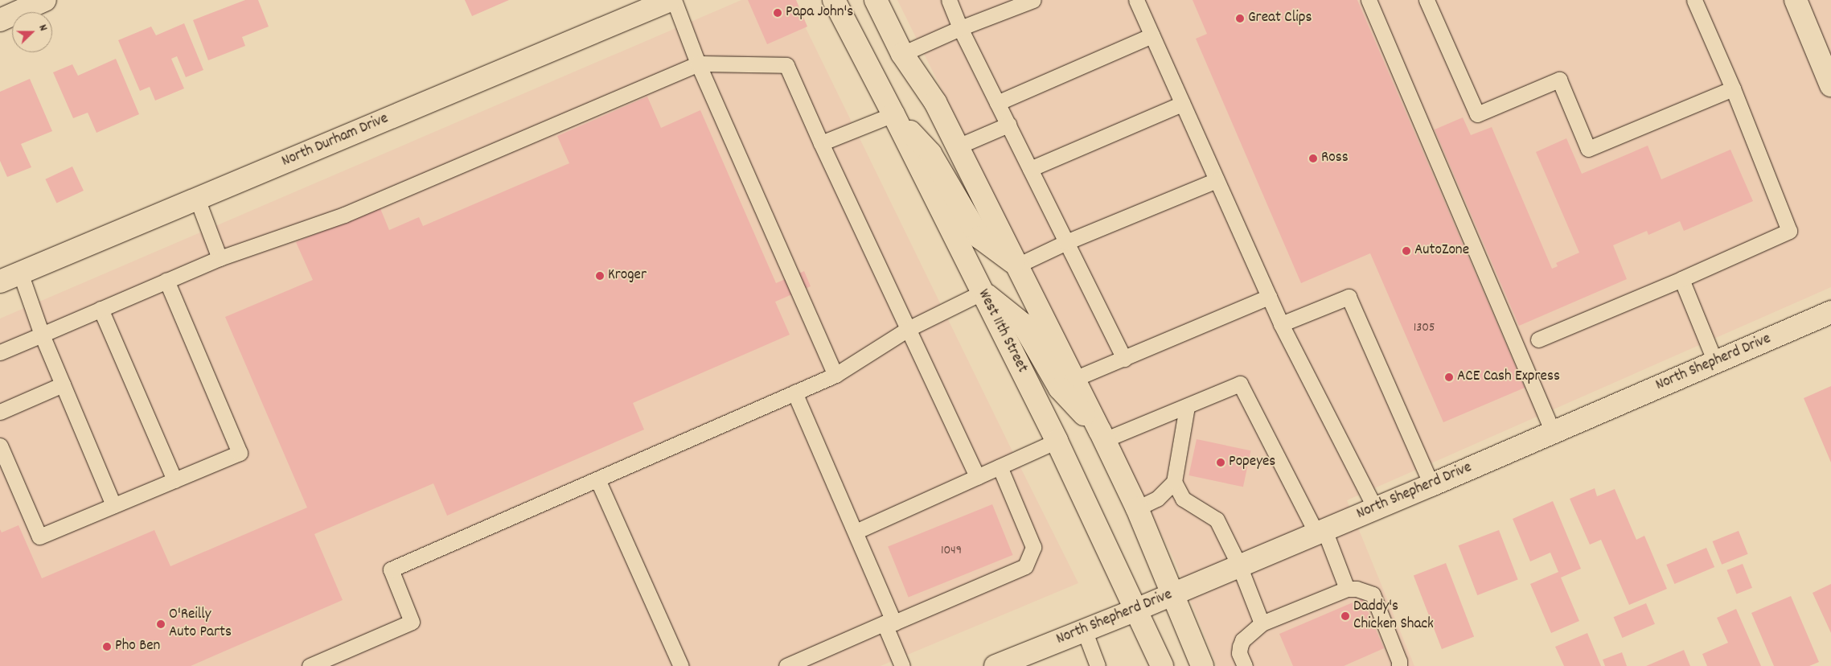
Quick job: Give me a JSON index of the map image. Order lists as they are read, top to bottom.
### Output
{
  "streets": {
    "main road": ["North Durham Drive", "West 11th Street", "North Shepherd Drive"]
  },
  "crossings": [
    ["West 11th Street", "North Shepherd Drive"]
  ],
  "places": [
    "Papa John's",
    "Great Clips",
    "Ross",
    "AutoZone",
    "Kroger",
    "ACE Cash Express",
    "Popeyes",
    "Daddy's Chicken Shack",
    "O'Reilly Auto Parts",
    "Pho Ben"
  ],
  "house_numbers": ["1305", "1049"],
  "north": "right"
}
